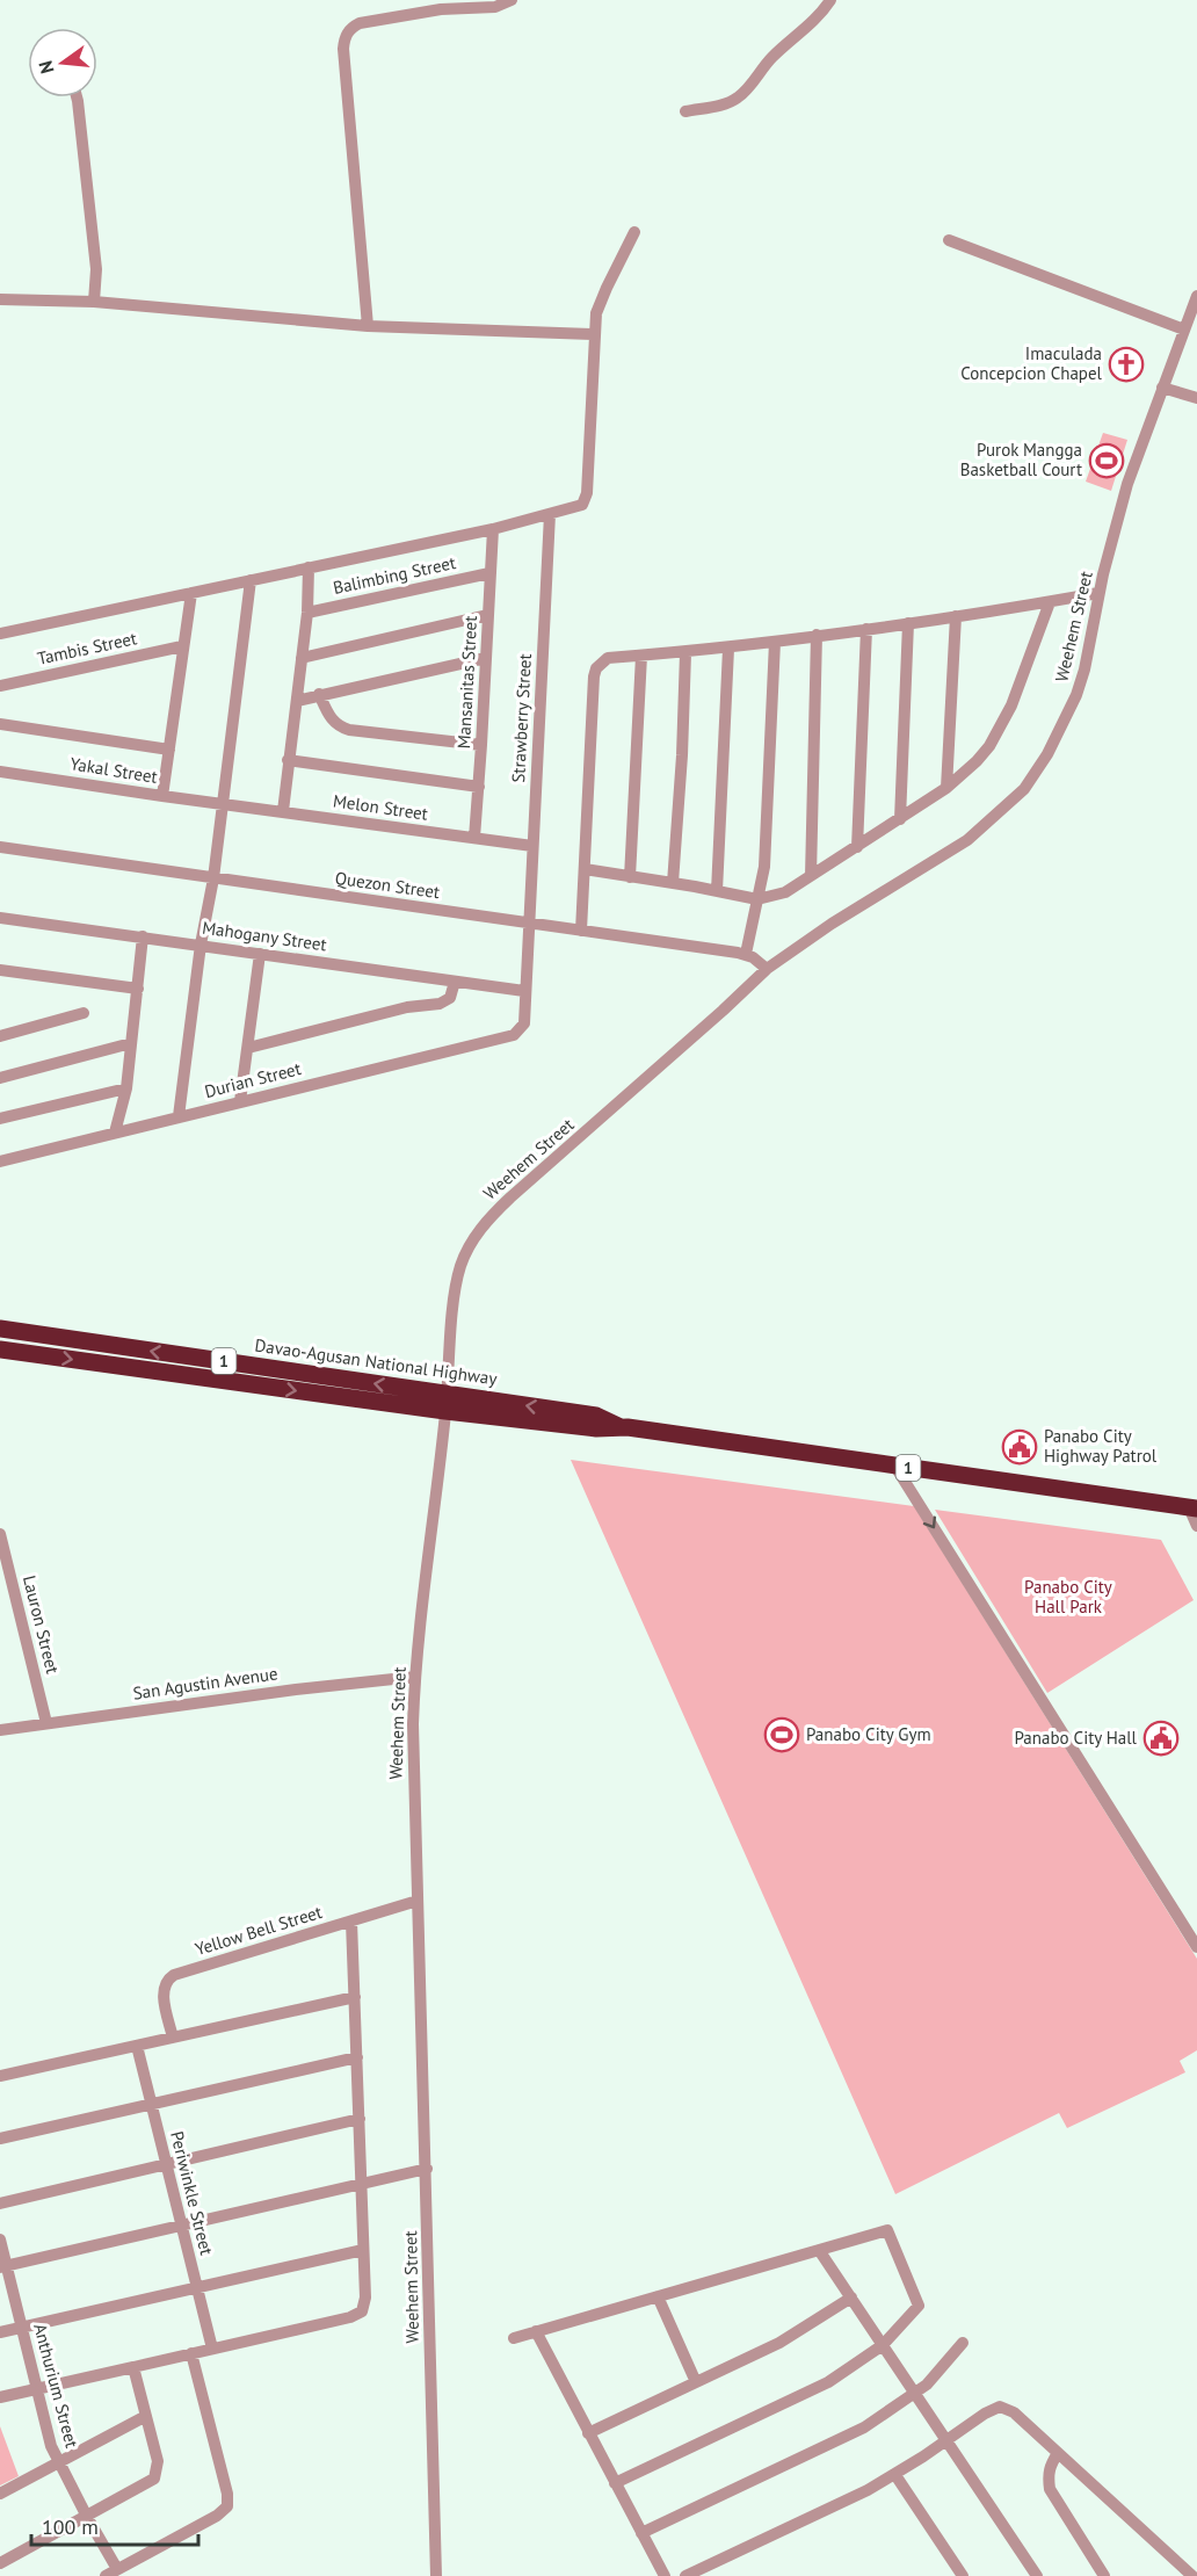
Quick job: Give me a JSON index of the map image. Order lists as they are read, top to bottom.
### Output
{
  "streets": {
    "highway": ["1", "Davao-Agusan National Highway"],
    "street": [
      "Balimbing Street",
      "Weehem Street",
      "Tambis Street",
      "Mansanitas Street",
      "Strawberry Street",
      "Yakal Street",
      "Melon Street",
      "Quezon Street",
      "Mahogany Street",
      "Durian Street",
      "Lauron Street",
      "San Agustin Avenue",
      "Yellow Bell Street",
      "Periwinkle Street",
      "Anthurium Street"
    ]
  },
  "crossings": [
    ["Balimbing Street", "Mansanitas Street"],
    ["Weehem Street", "Quezon Street"],
    ["Weehem Street", "Davao-Agusan National Highway"],
    ["Weehem Street", "San Agustin Avenue"],
    ["Weehem Street", "Yellow Bell Street"],
    ["Mansanitas Street", "Melon Street"],
    ["Strawberry Street", "Melon Street"],
    ["Strawberry Street", "Quezon Street"],
    ["Strawberry Street", "Mahogany Street"],
    ["Strawberry Street", "Durian Street"],
    ["Yakal Street", "Melon Street"],
    ["Lauron Street", "San Agustin Avenue"]
  ],
  "parks": ["Panabo City Hall Park"],
  "places": {
    "church": ["Imaculada Concepcion Chapel"],
    "sports": ["Purok Mangga Basketball Court", "Panabo City Gym"],
    "public building": ["Panabo City Highway Patrol", "Panabo City Hall"]
  },
  "scale_bar": "100 m",
  "north": "left"
}
